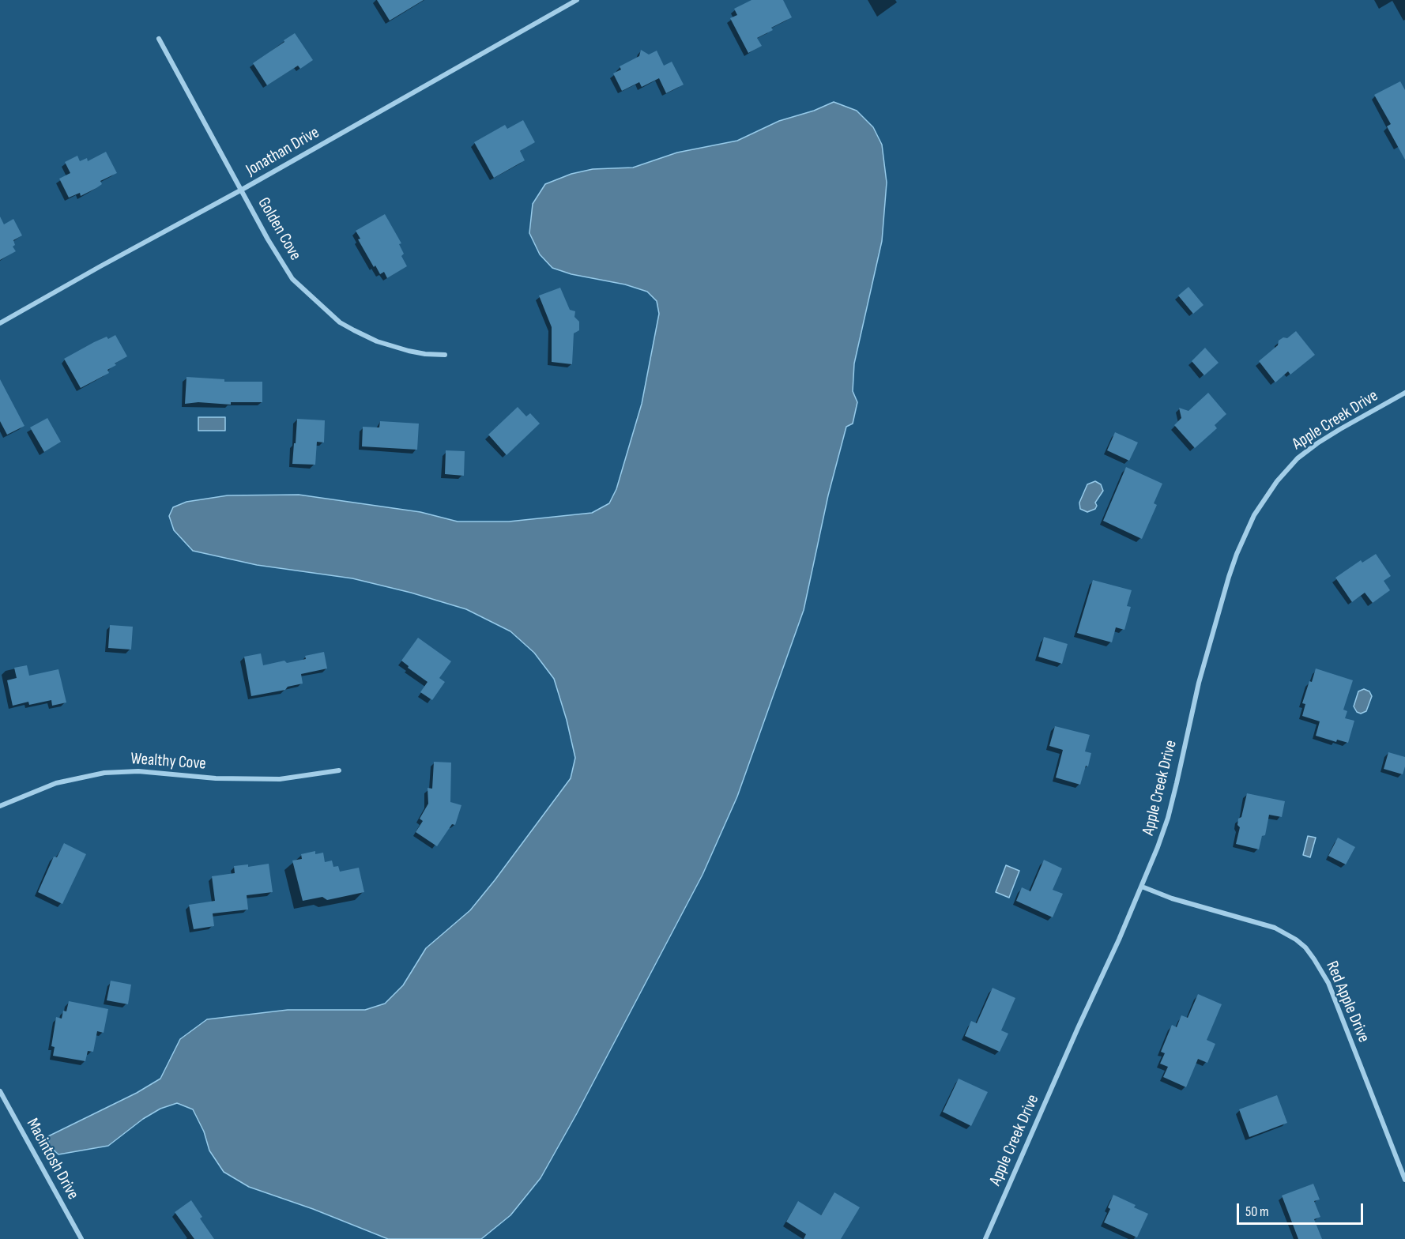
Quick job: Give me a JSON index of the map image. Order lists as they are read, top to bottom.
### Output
{
  "streets": {
    "street": [
      "Jonathan Drive",
      "Golden Cove",
      "Apple Creek Drive",
      "Wealthy Cove",
      "Red Apple Drive",
      "Macintosh Drive"
    ]
  },
  "crossings": [
    ["Jonathan Drive", "Golden Cove"],
    ["Apple Creek Drive", "Red Apple Drive"]
  ],
  "scale_bar": "50 m"
}
